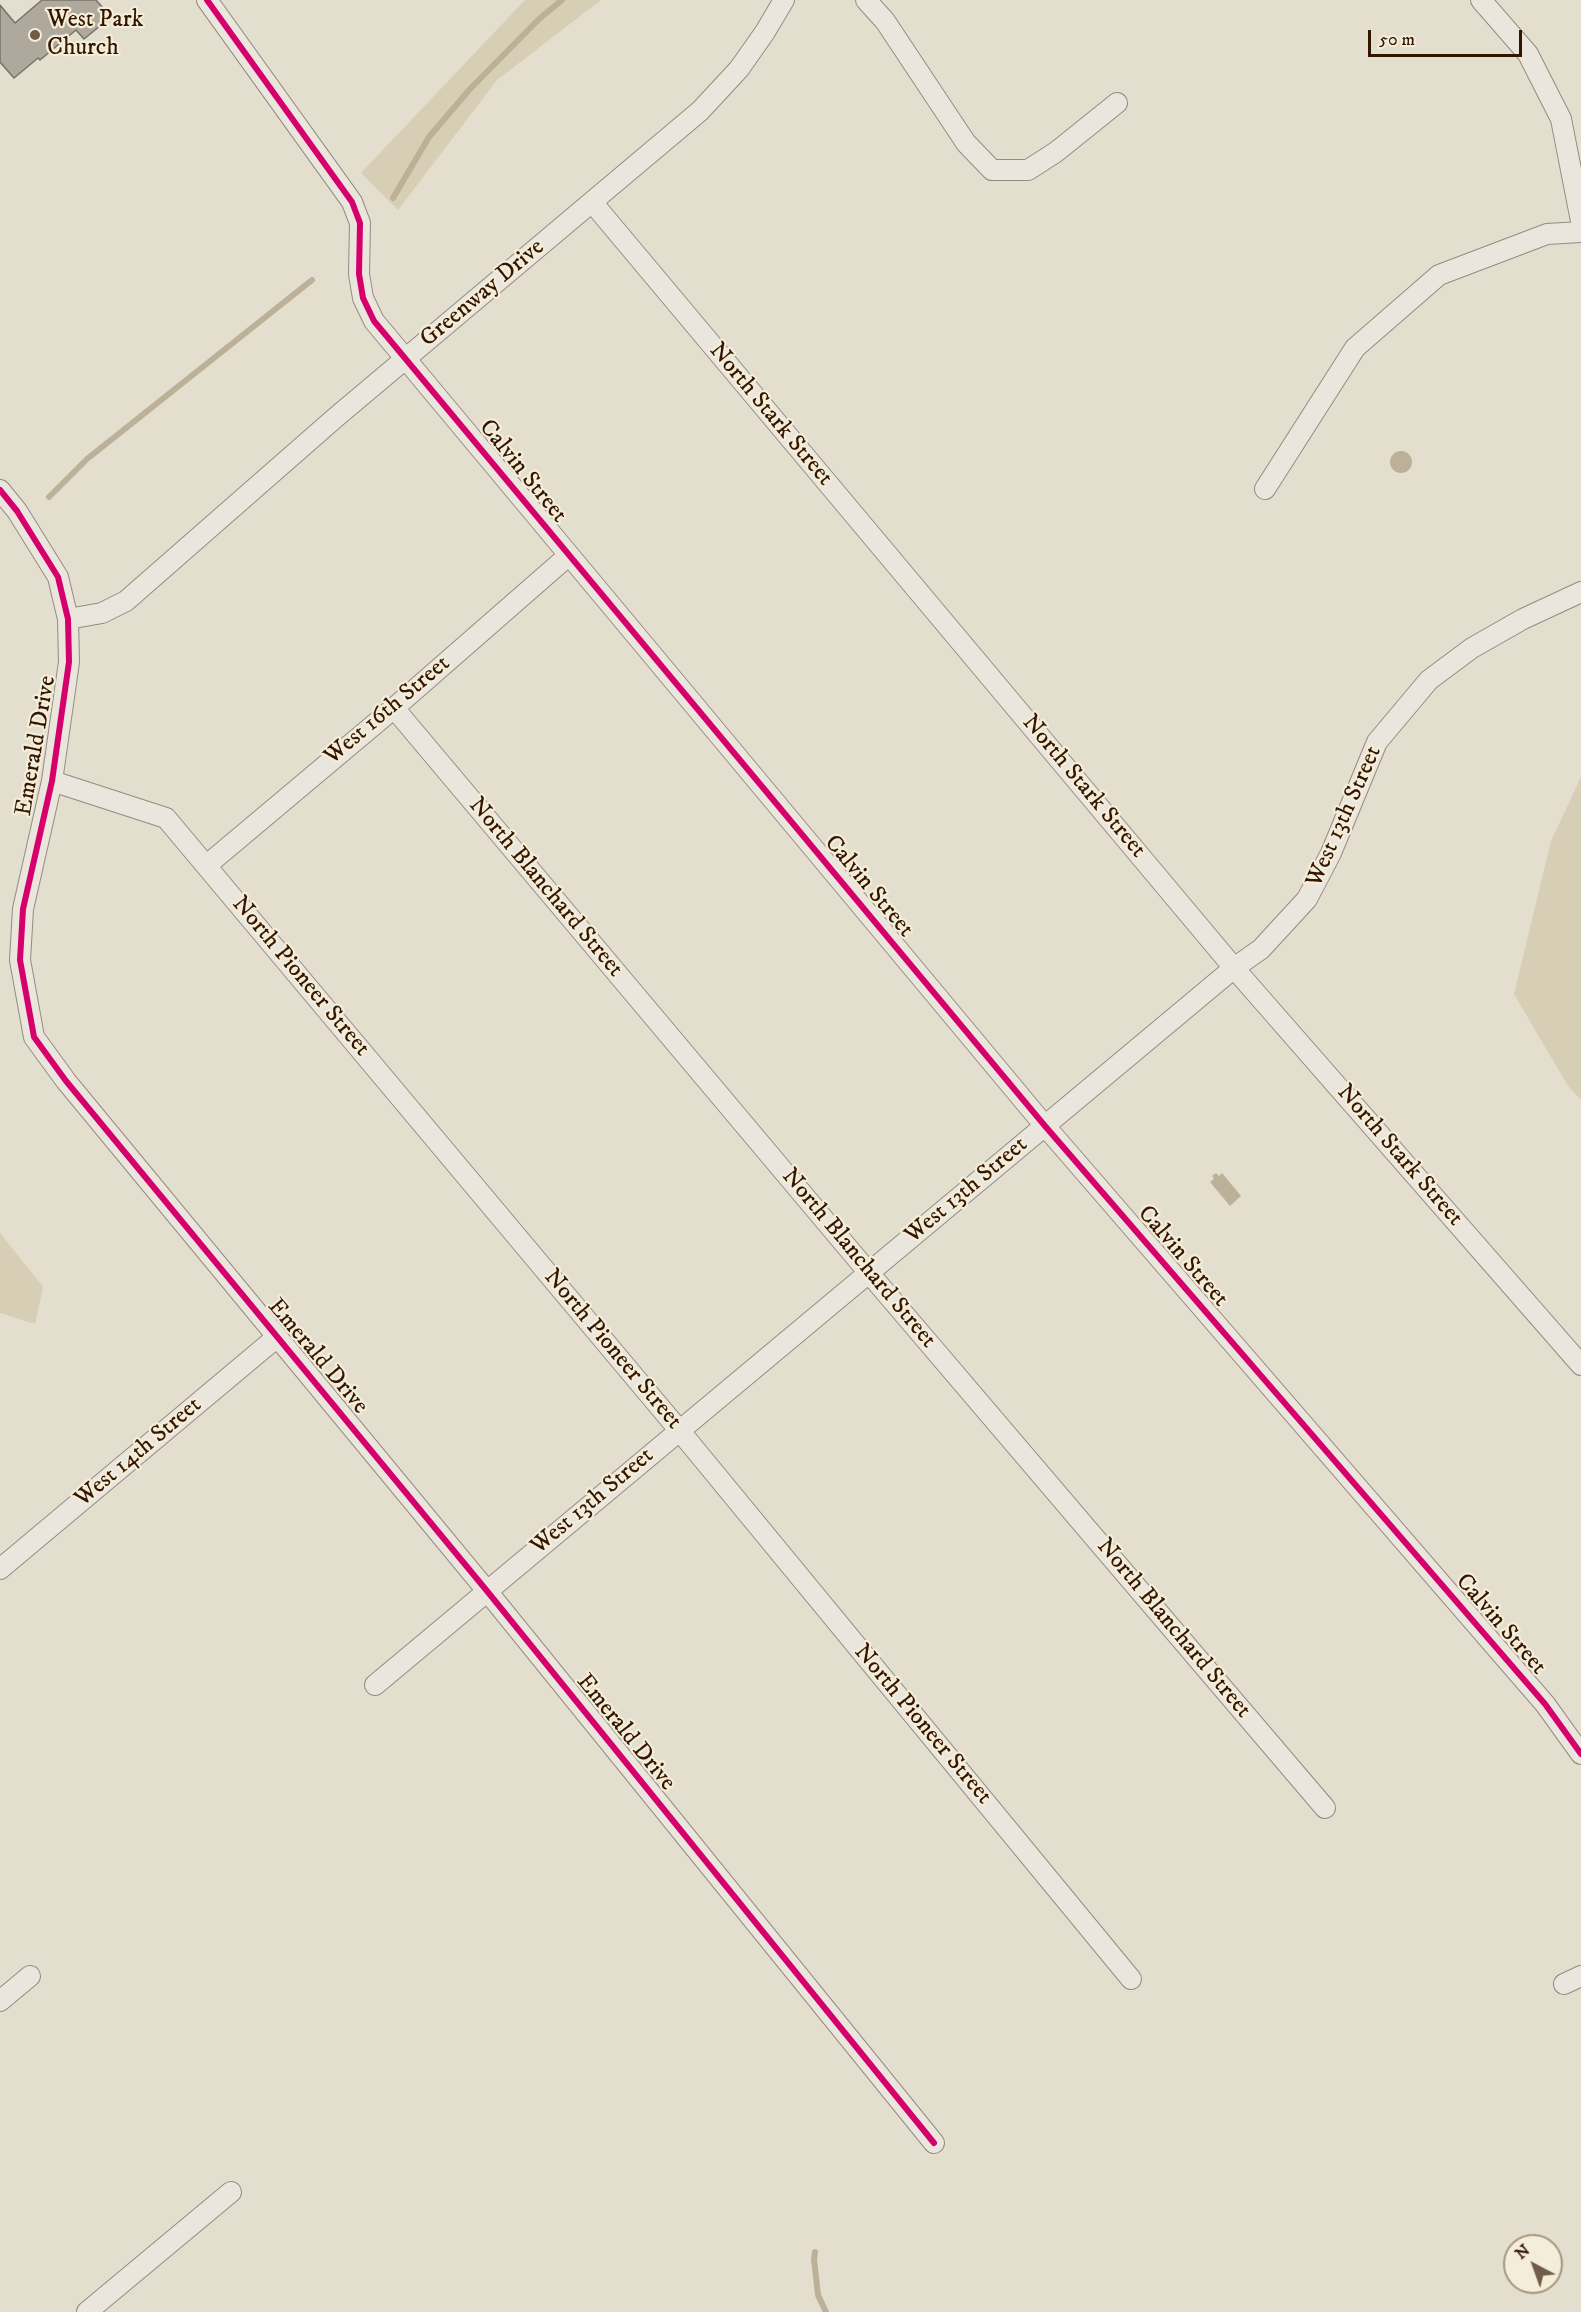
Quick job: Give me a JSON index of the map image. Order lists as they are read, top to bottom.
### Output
{
  "streets": {
    "street": [
      "Greenway Drive",
      "North Stark Street",
      "Calvin Street",
      "West 16th Street",
      "Emerald Drive",
      "West 13th Street",
      "North Blanchard Street",
      "North Pioneer Street",
      "West 14th Street"
    ]
  },
  "crossings": [
    ["Greenway Drive", "North Stark Street"],
    ["Greenway Drive", "Calvin Street"],
    ["Greenway Drive", "Emerald Drive"],
    ["North Stark Street", "West 13th Street"],
    ["Calvin Street", "West 16th Street"],
    ["Calvin Street", "West 13th Street"],
    ["West 16th Street", "North Blanchard Street"],
    ["West 16th Street", "North Pioneer Street"],
    ["Emerald Drive", "West 13th Street"],
    ["Emerald Drive", "North Pioneer Street"],
    ["Emerald Drive", "West 14th Street"],
    ["West 13th Street", "North Blanchard Street"],
    ["West 13th Street", "North Pioneer Street"]
  ],
  "places": ["West Park Church"],
  "scale_bar": "50 m",
  "north": "top left"
}
